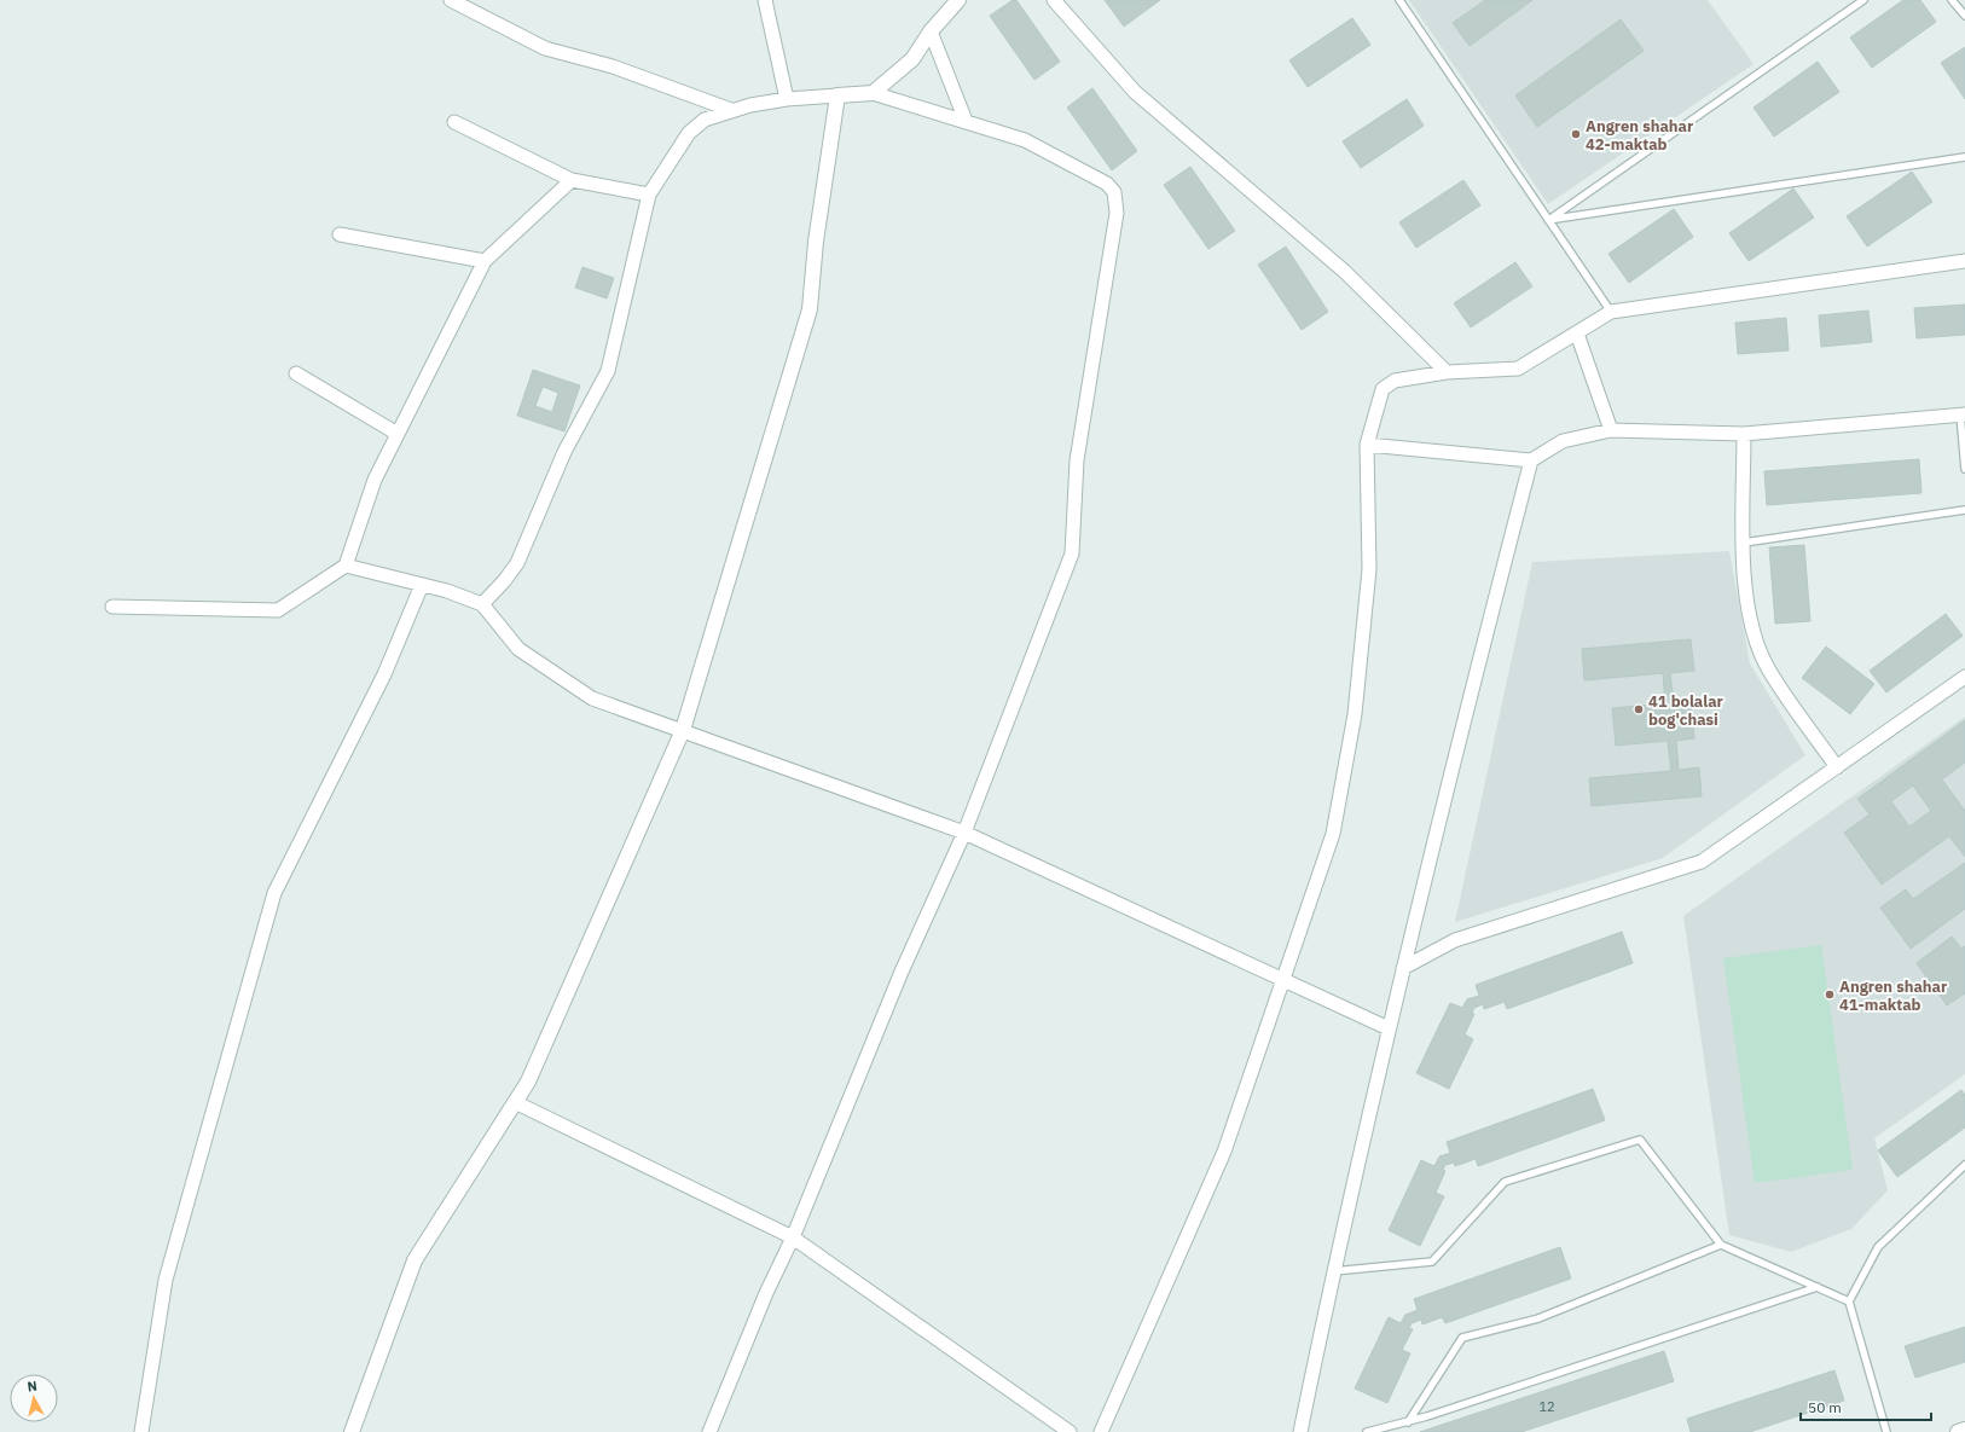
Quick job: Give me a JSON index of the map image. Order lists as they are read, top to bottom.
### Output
{
  "places": ["Angren shahar 42-maktab", "41 bolalar bog'chasi", "Angren shahar 41-maktab"],
  "house_numbers": ["12"],
  "scale_bar": "50 m",
  "north": "top"
}
